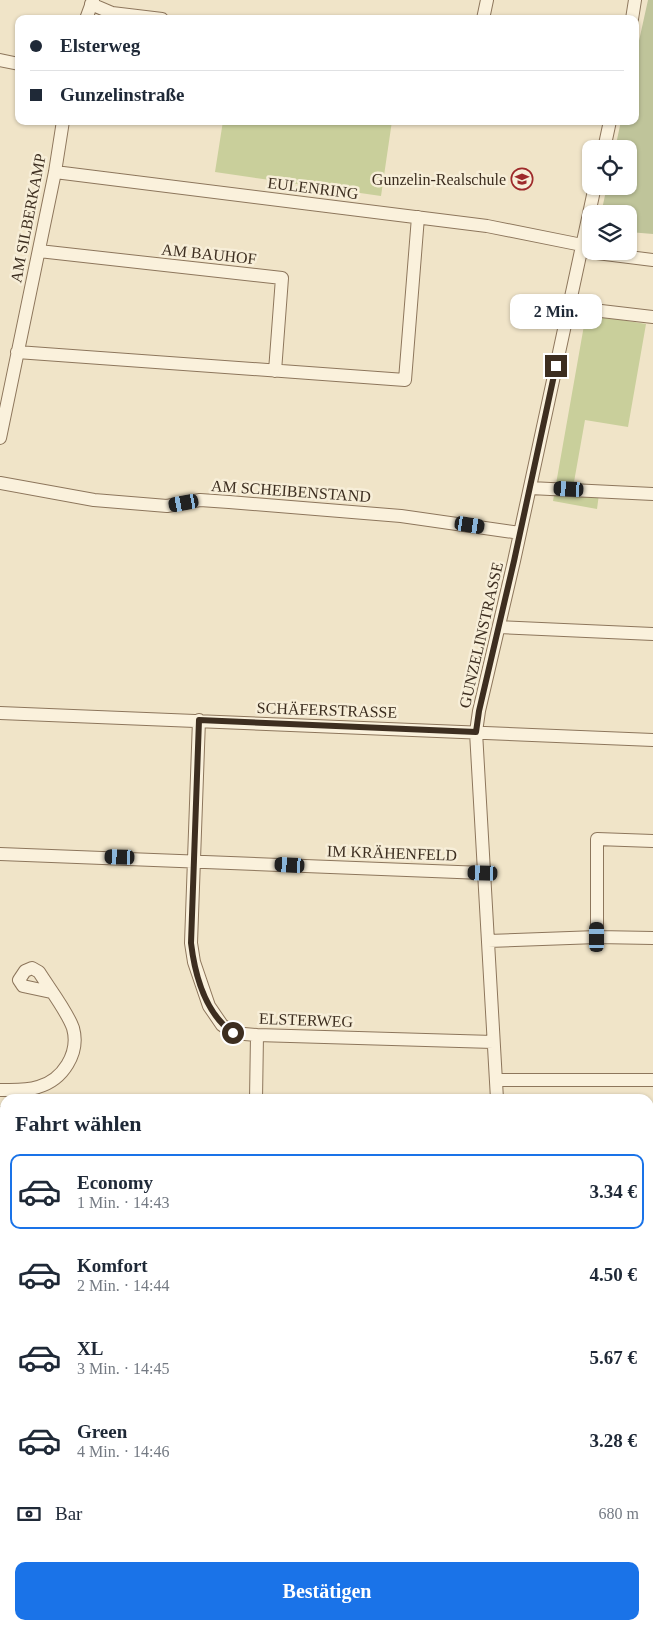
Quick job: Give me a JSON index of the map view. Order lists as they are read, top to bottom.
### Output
{
  "streets": {
    "street": [
      "EULENRING",
      "AM SILBERKAMP",
      "AM BAUHOF",
      "AM SCHEIBENSTAND",
      "GUNZELINSTRASSE",
      "SCHÄFERSTRASSE",
      "IM KRÄHENFELD",
      "ELSTERWEG"
    ]
  },
  "crossings": [
    ["EULENRING", "AM SILBERKAMP"],
    ["EULENRING", "GUNZELINSTRASSE"],
    ["AM SILBERKAMP", "AM BAUHOF"],
    ["AM SCHEIBENSTAND", "GUNZELINSTRASSE"],
    ["GUNZELINSTRASSE", "SCHÄFERSTRASSE"],
    ["GUNZELINSTRASSE", "IM KRÄHENFELD"],
    ["GUNZELINSTRASSE", "ELSTERWEG"],
    ["SCHÄFERSTRASSE", "ELSTERWEG"],
    ["IM KRÄHENFELD", "ELSTERWEG"]
  ],
  "places": {
    "school or university": ["Gunzelin-Realschule"]
  },
  "page": {
    "banner": ["Elsterweg", "Gunzelinstraße"],
    "bubble": "2 Min.",
    "heading": "Fahrt wählen",
    "list": [
      {
        "name": "Economy",
        "note": "1 Min. · 14:43",
        "value": "3.34 €"
      },
      {
        "name": "Komfort",
        "note": "2 Min. · 14:44",
        "value": "4.50 €"
      },
      {
        "name": "XL",
        "note": "3 Min. · 14:45",
        "value": "5.67 €"
      },
      {
        "name": "Green",
        "note": "4 Min. · 14:46",
        "value": "3.28 €"
      }
    ],
    "pay": ["Bar", "680 m"],
    "buttons": "Bestätigen"
  }
}
